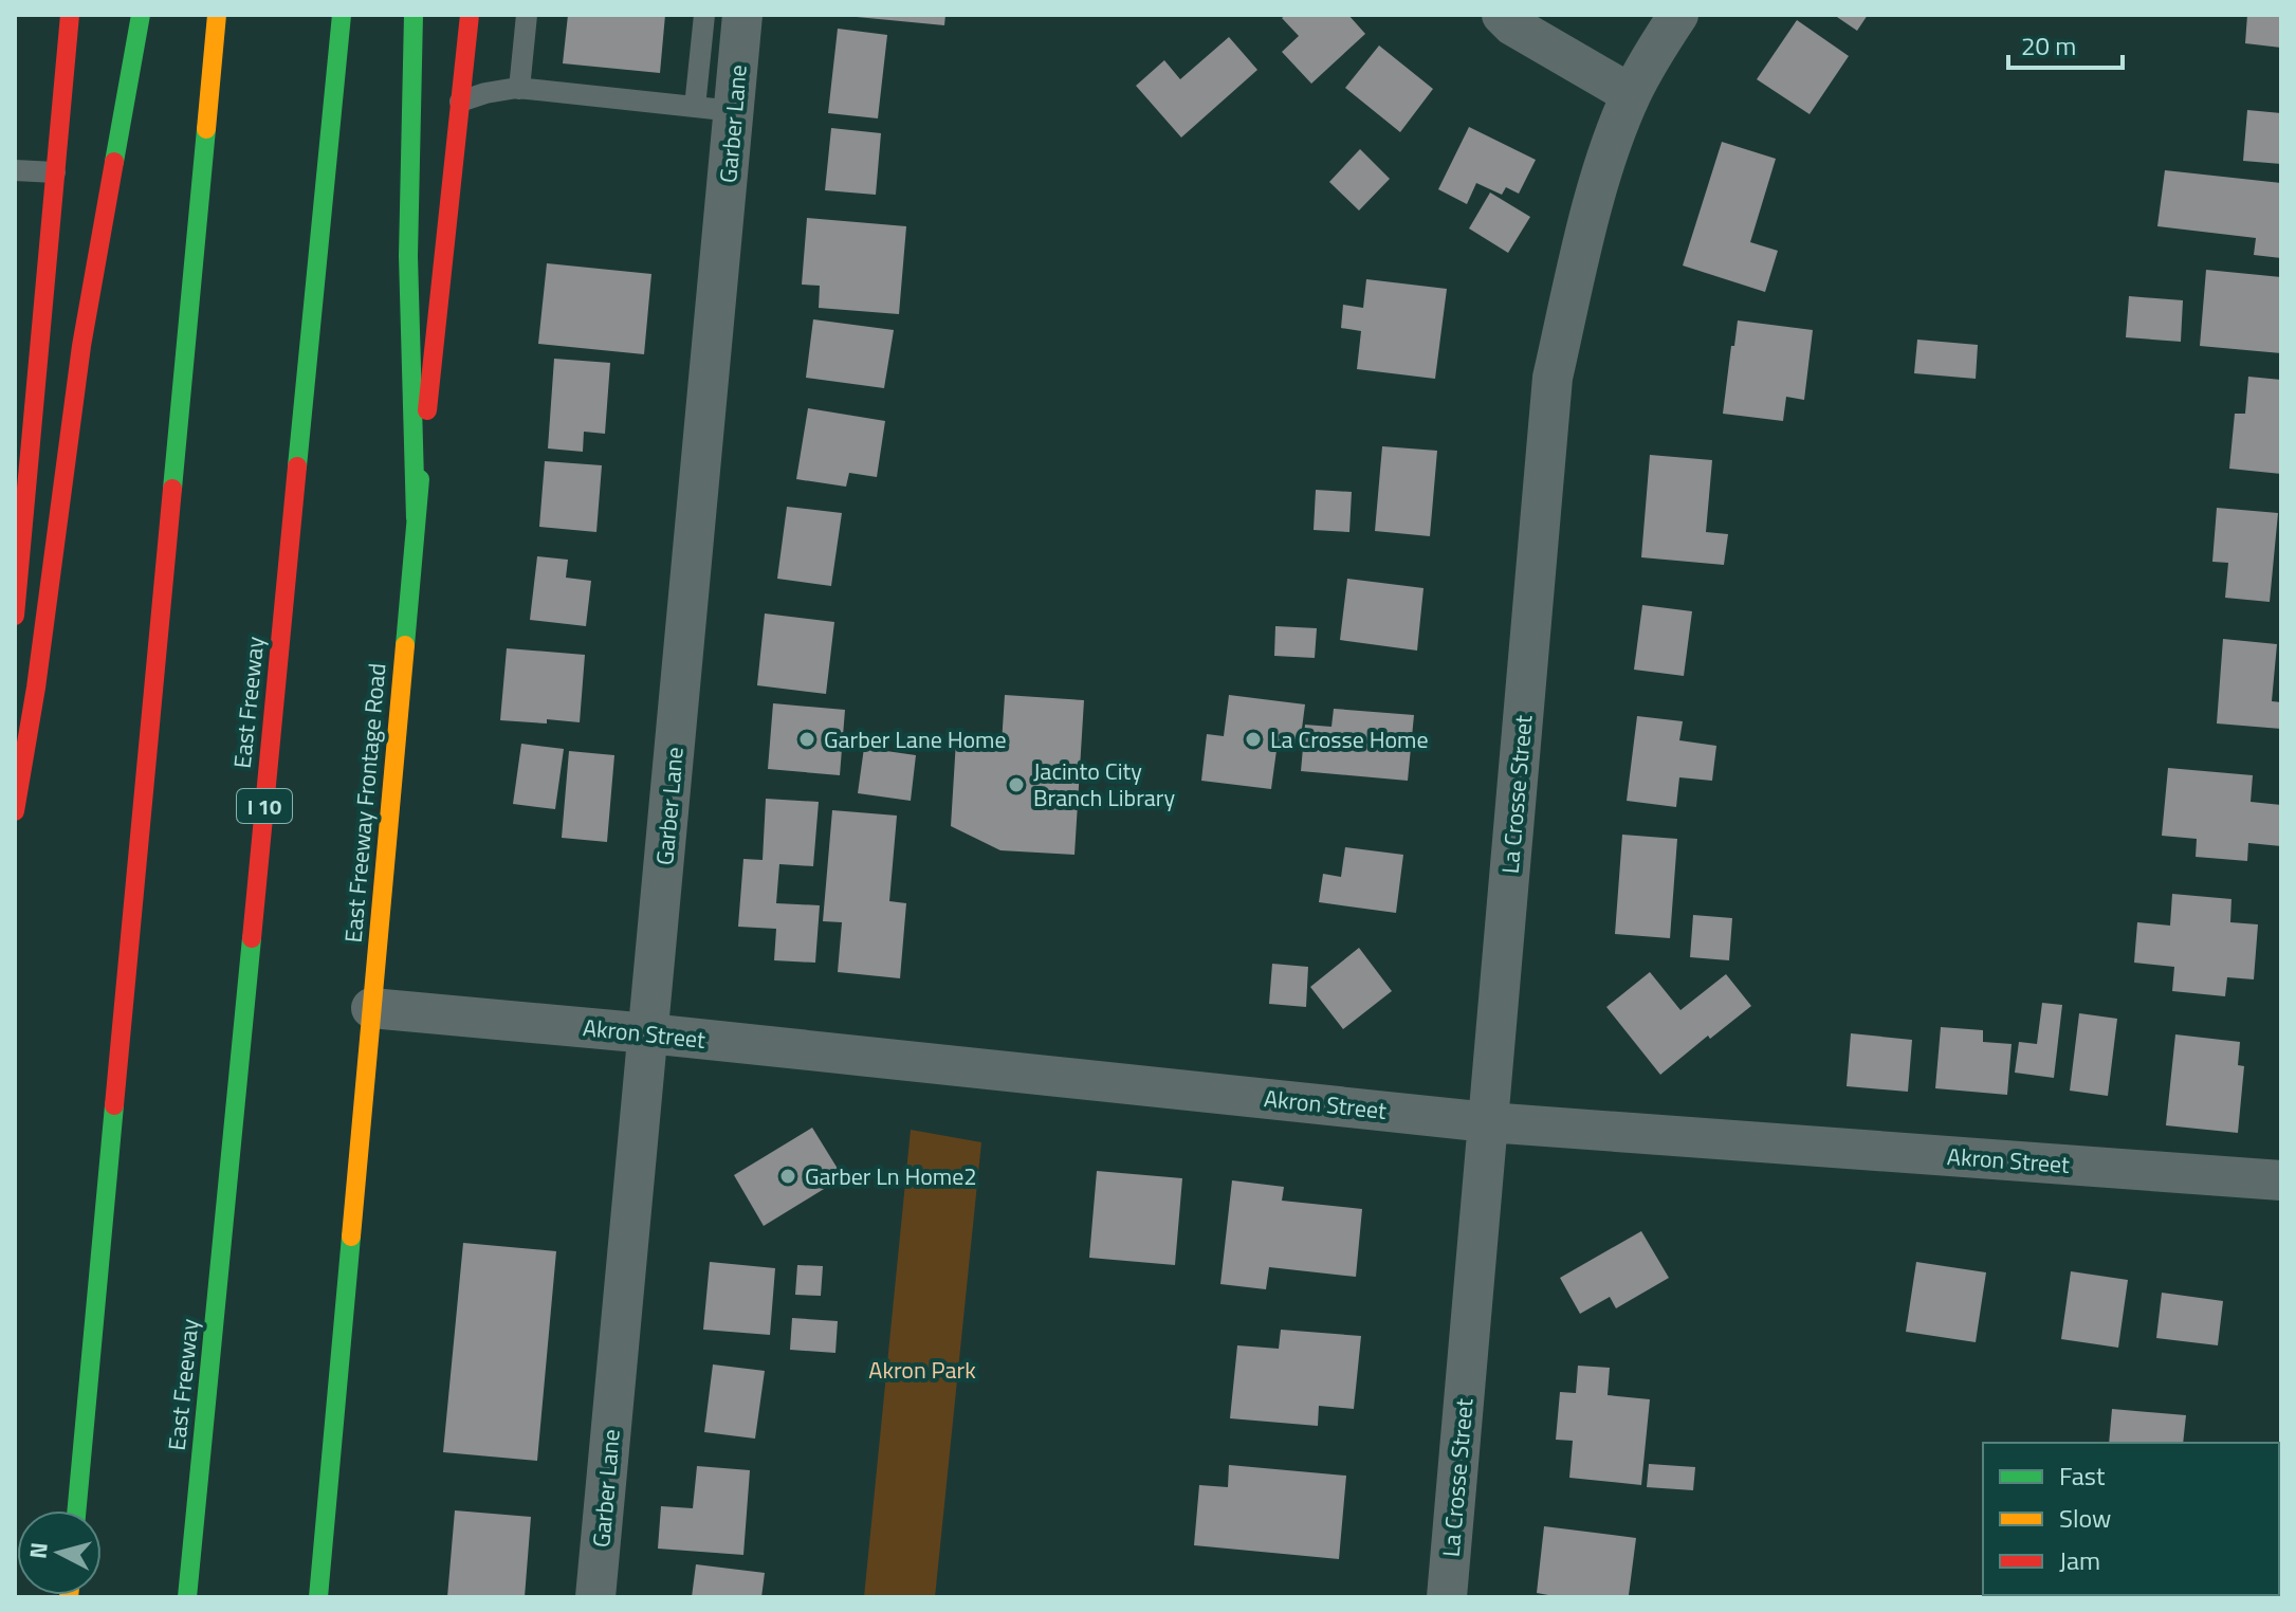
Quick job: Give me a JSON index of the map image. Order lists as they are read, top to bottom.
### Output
{
  "streets": {
    "main road": ["East Freeway", "East Freeway Frontage Road", "I 10"],
    "street": ["Garber Lane", "La Crosse Street", "Akron Street"]
  },
  "crossings": [
    ["Garber Lane", "Akron Street"],
    ["La Crosse Street", "Akron Street"],
    ["East Freeway Frontage Road", "Akron Street"]
  ],
  "parks": ["Akron Park"],
  "places": [
    "Garber Lane Home",
    "La Crosse Home",
    "Jacinto City Branch Library",
    "Garber Ln Home2"
  ],
  "legend": ["Fast", "Slow", "Jam"],
  "scale_bar": "20 m",
  "north": "left"
}
